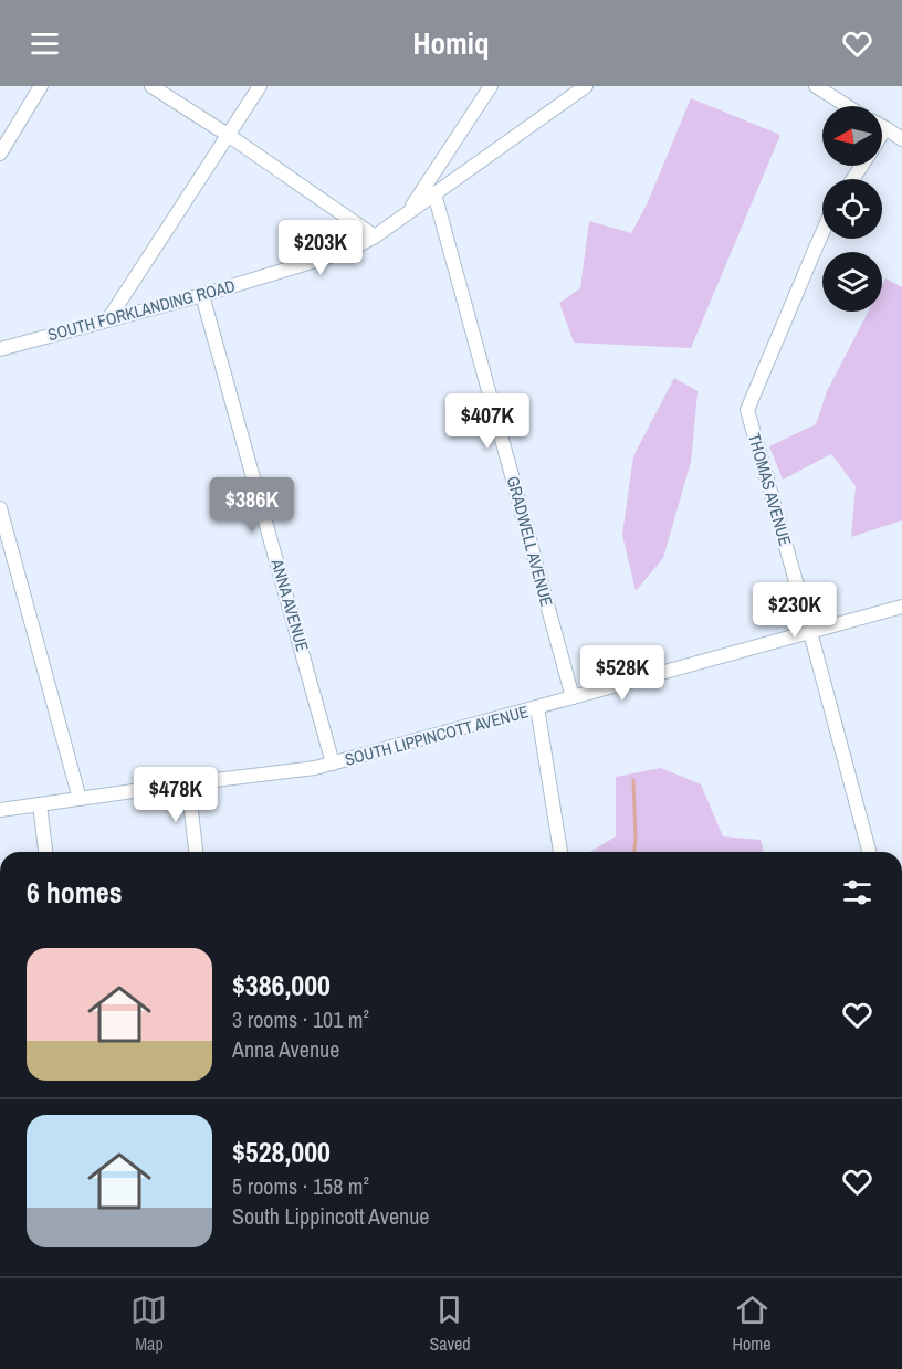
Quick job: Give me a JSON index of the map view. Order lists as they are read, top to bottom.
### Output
{
  "streets": {
    "street": [
      "SOUTH FORKLANDING ROAD",
      "THOMAS AVENUE",
      "GRADWELL AVENUE",
      "ANNA AVENUE",
      "SOUTH LIPPINCOTT AVENUE"
    ]
  },
  "crossings": [
    ["SOUTH FORKLANDING ROAD", "GRADWELL AVENUE"],
    ["SOUTH FORKLANDING ROAD", "ANNA AVENUE"],
    ["THOMAS AVENUE", "SOUTH LIPPINCOTT AVENUE"],
    ["GRADWELL AVENUE", "SOUTH LIPPINCOTT AVENUE"],
    ["ANNA AVENUE", "SOUTH LIPPINCOTT AVENUE"]
  ],
  "north": "left",
  "page": {
    "header": "Homiq",
    "price": [
      "$203K",
      "$407K",
      "$386K",
      "$230K",
      "$528K",
      "$478K"
    ],
    "heading": "6 homes",
    "list": [
      {
        "name": "$386,000",
        "note": "3 rooms · 101 m² · Anna Avenue"
      },
      {
        "name": "$528,000",
        "note": "5 rooms · 158 m² · South Lippincott Avenue"
      }
    ],
    "tabs": ["Map", "Saved", "Home"]
  }
}
